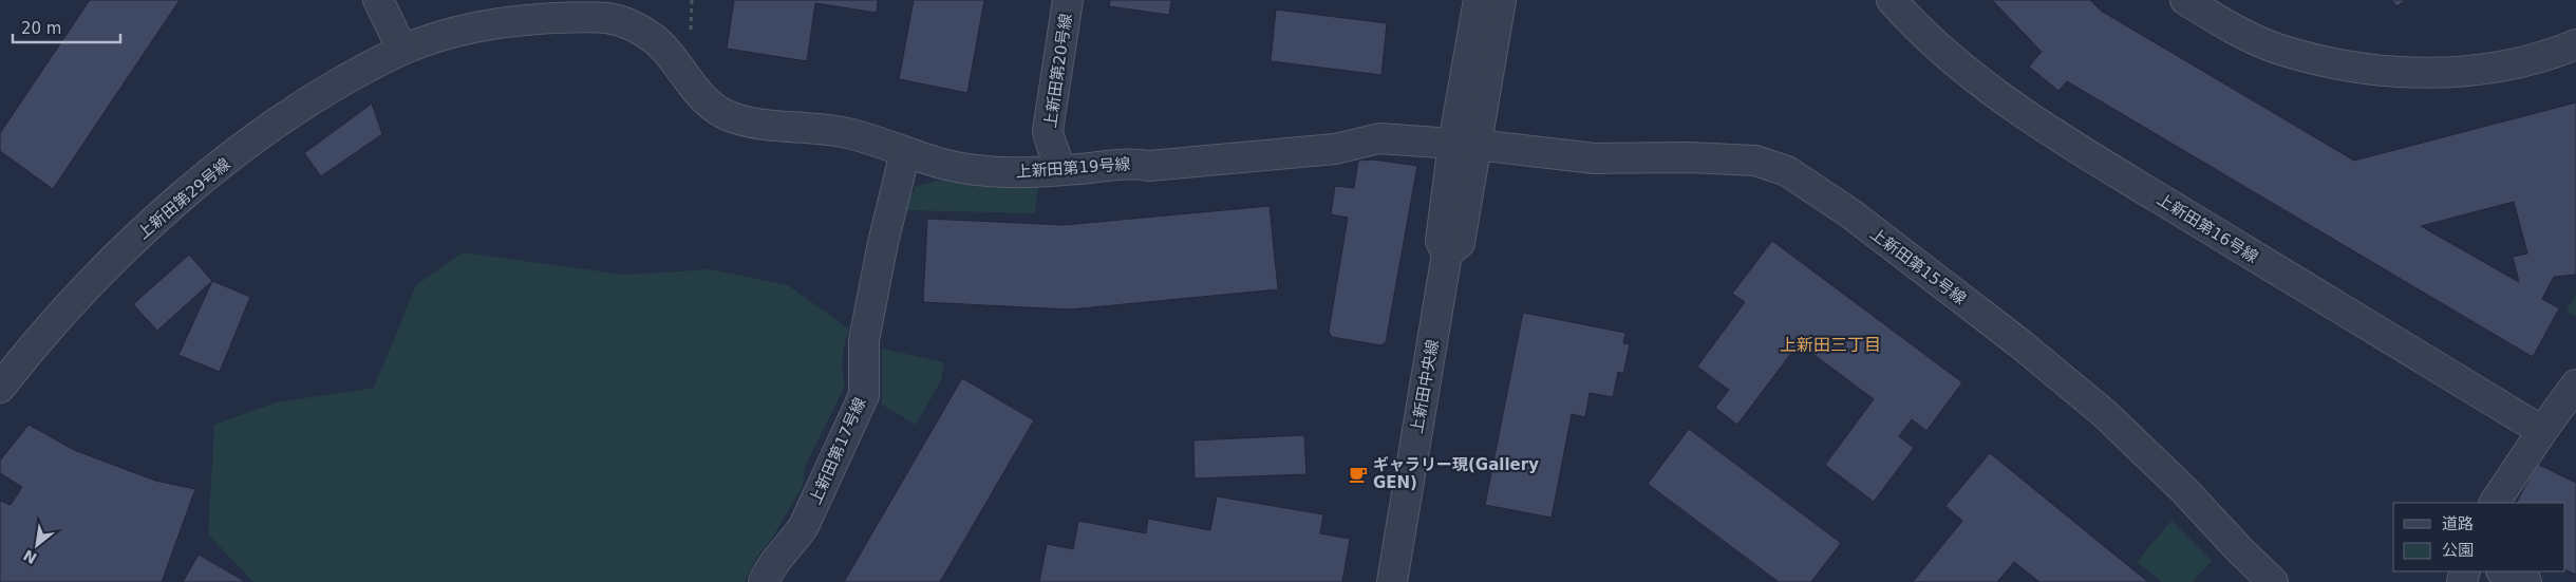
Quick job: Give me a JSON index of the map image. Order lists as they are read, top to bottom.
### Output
{
  "streets": {
    "street": [
      "上新田第20号線",
      "上新田第19号線",
      "上新田第29号線",
      "上新田第16号線",
      "上新田第15号線",
      "上新田中央線",
      "上新田第17号線"
    ]
  },
  "crossings": [
    ["上新田第20号線", "上新田第19号線"],
    ["上新田第19号線", "上新田第29号線"],
    ["上新田第19号線", "上新田第15号線"],
    ["上新田第19号線", "上新田中央線"],
    ["上新田第19号線", "上新田第17号線"],
    ["上新田第15号線", "上新田中央線"]
  ],
  "districts": ["上新田三丁目"],
  "places": {
    "cafe": ["ギャラリー現(Gallery GEN)"]
  },
  "legend": ["道路", "公園"],
  "scale_bar": "20 m",
  "north": "bottom left"
}
